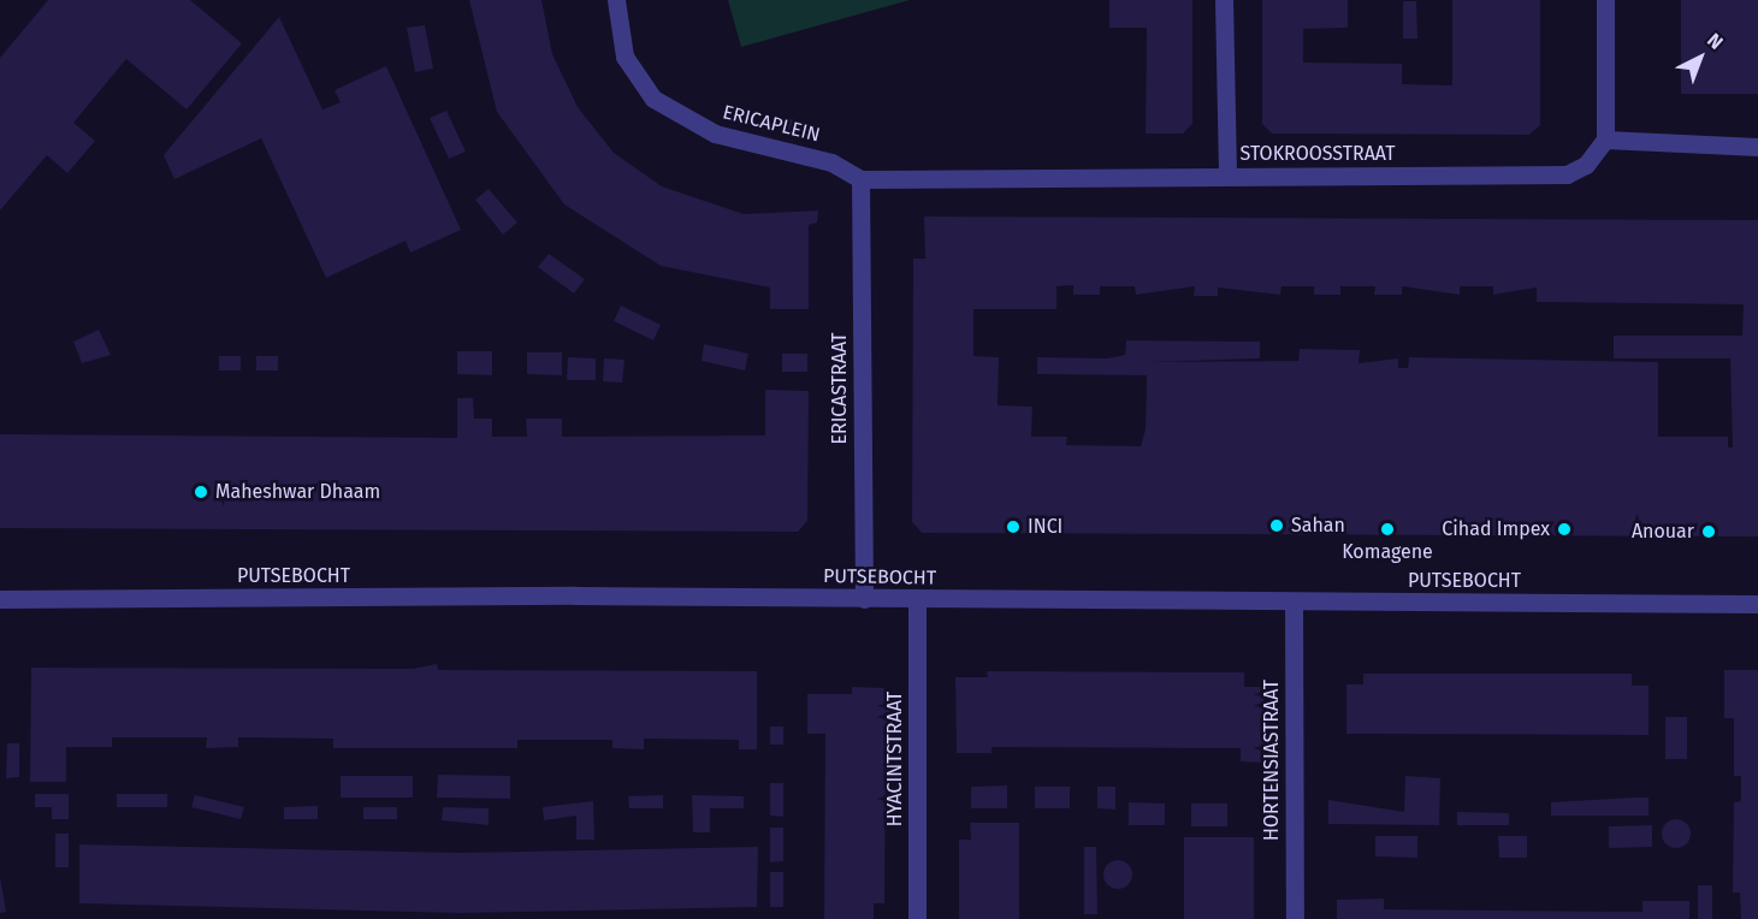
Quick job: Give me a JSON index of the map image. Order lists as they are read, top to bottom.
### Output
{
  "streets": {
    "street": [
      "ERICAPLEIN",
      "STOKROOSSTRAAT",
      "ERICASTRAAT",
      "PUTSEBOCHT",
      "HYACINTSTRAAT",
      "HORTENSIASTRAAT"
    ]
  },
  "crossings": [
    ["ERICAPLEIN", "STOKROOSSTRAAT"],
    ["ERICAPLEIN", "ERICASTRAAT"],
    ["STOKROOSSTRAAT", "ERICASTRAAT"],
    ["ERICASTRAAT", "PUTSEBOCHT"],
    ["PUTSEBOCHT", "HYACINTSTRAAT"],
    ["PUTSEBOCHT", "HORTENSIASTRAAT"]
  ],
  "places": [
    "Maheshwar Dhaam",
    "Sahan",
    "INCI",
    "Komagene",
    "Cihad Impex",
    "Anouar"
  ],
  "north": "top right"
}
